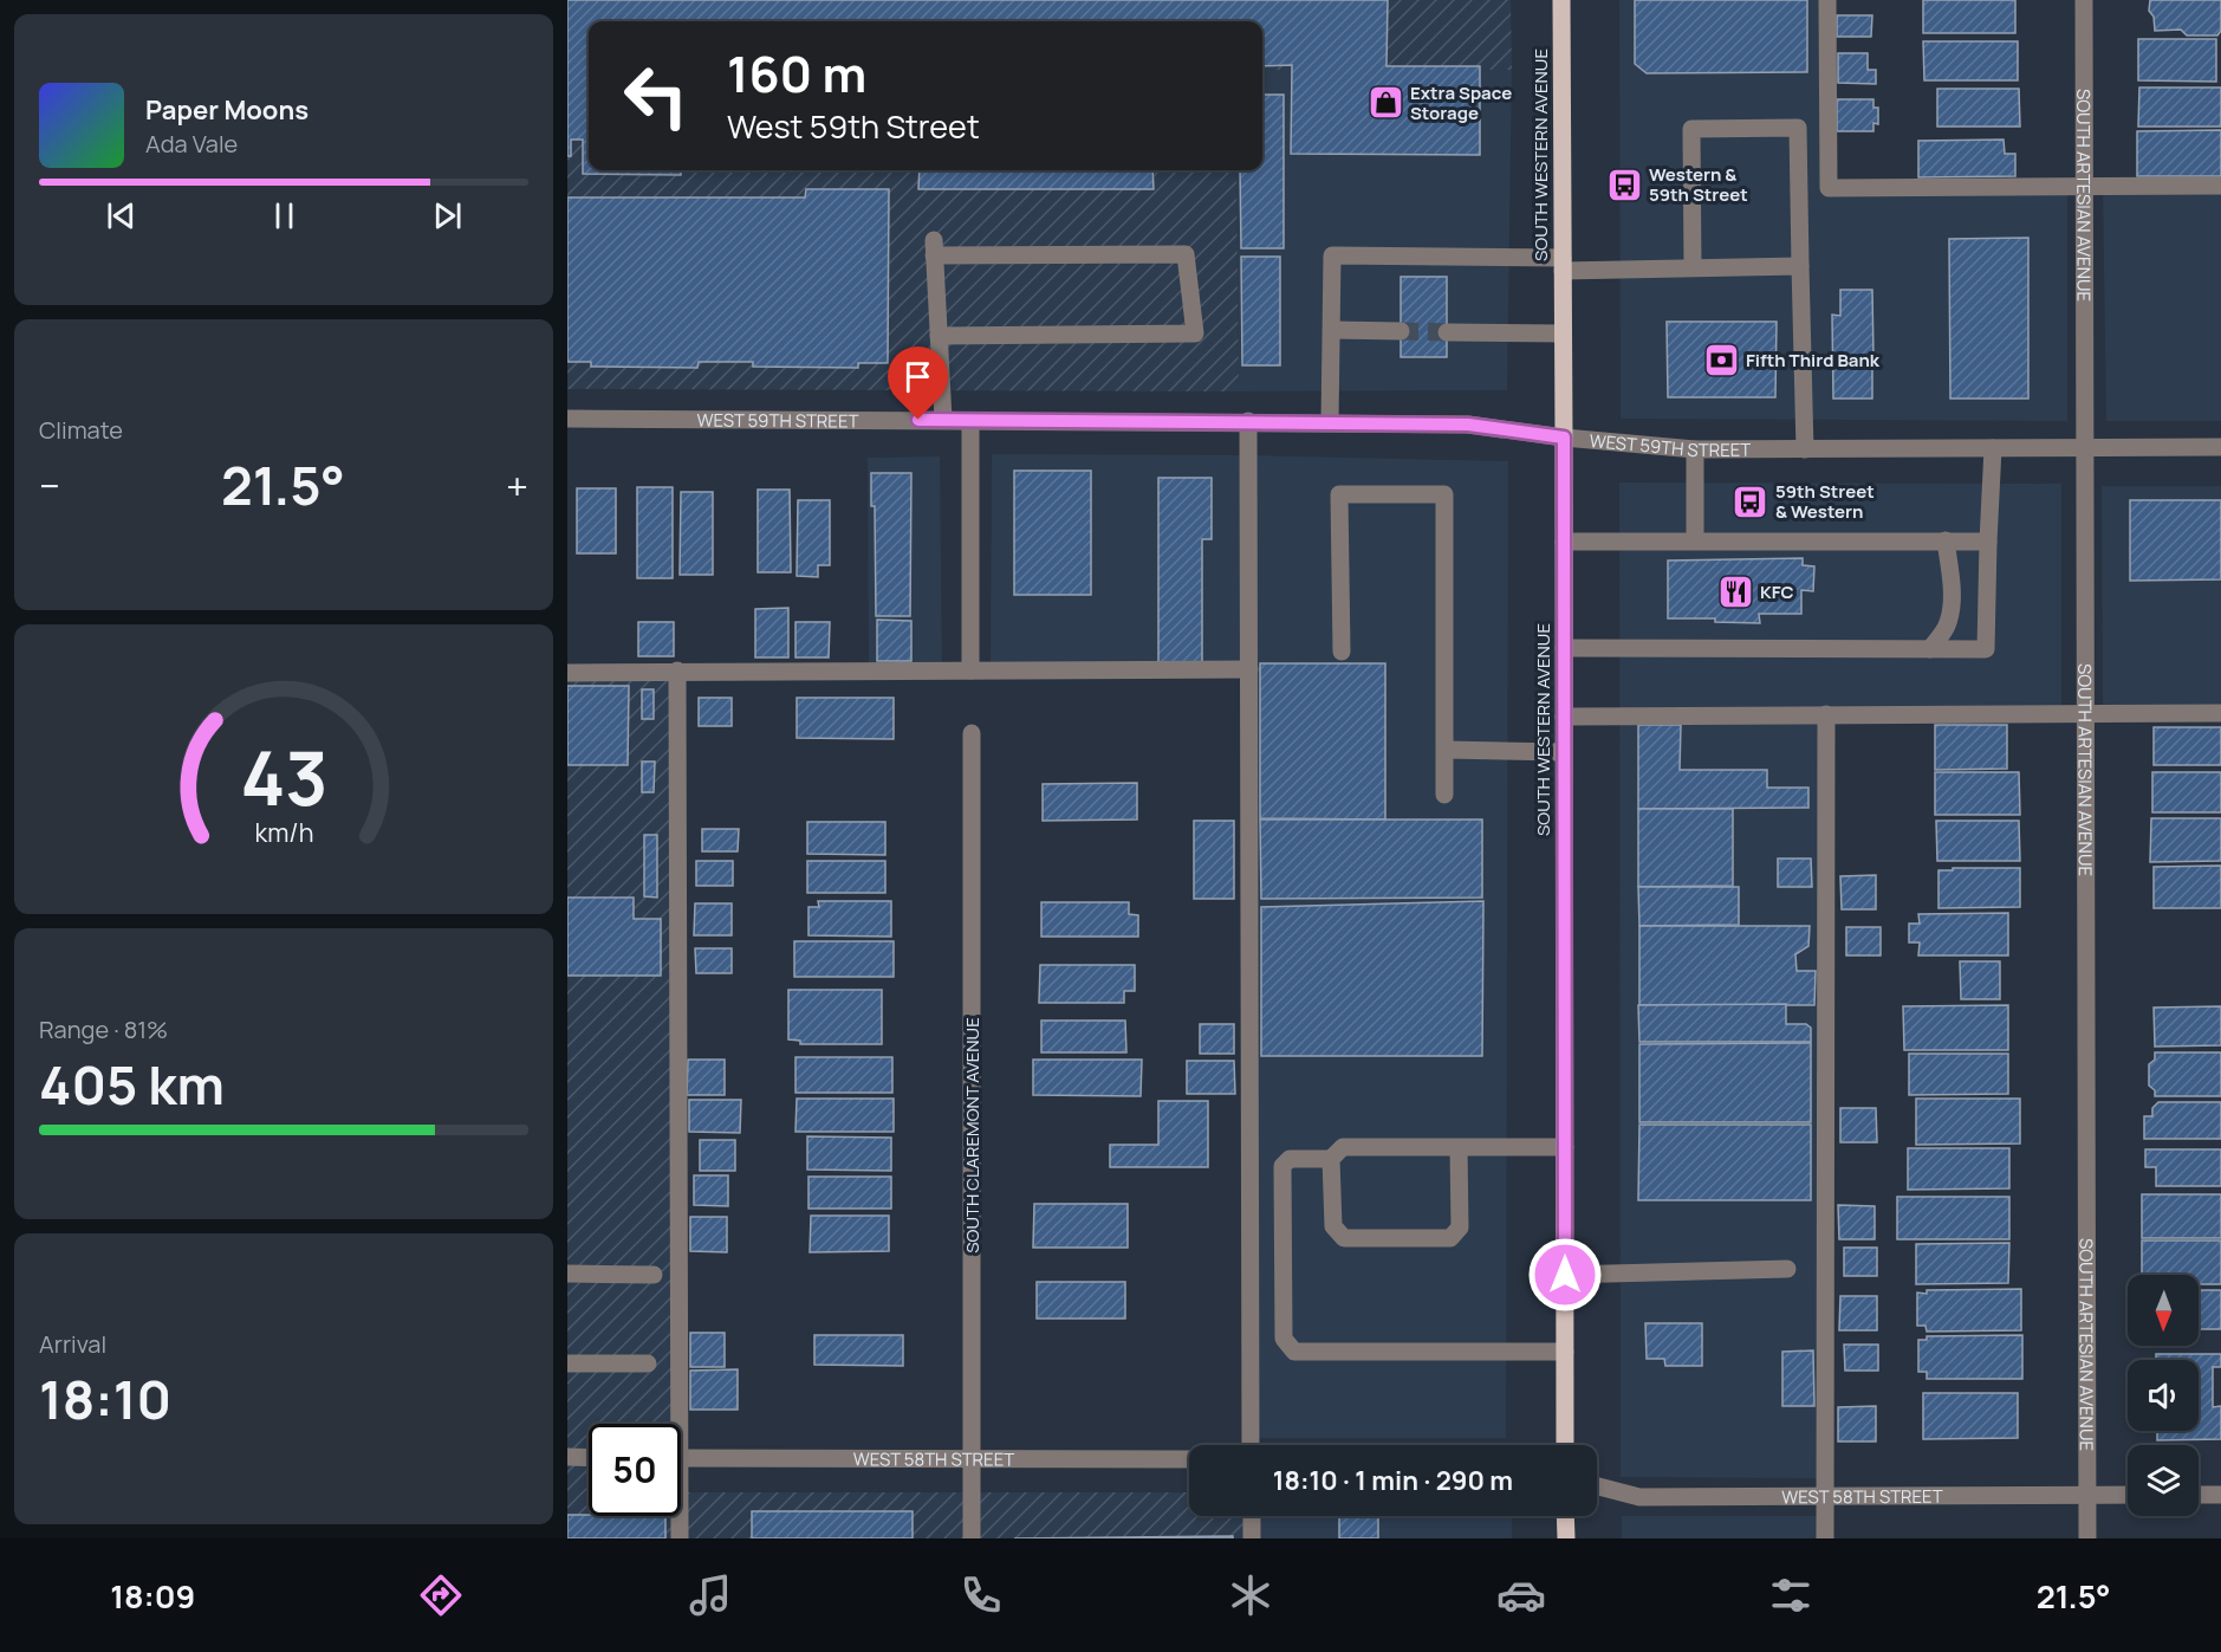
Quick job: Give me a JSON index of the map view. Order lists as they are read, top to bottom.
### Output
{
  "streets": {
    "main road": ["SOUTH WESTERN AVENUE"],
    "street": [
      "SOUTH ARTESIAN AVENUE",
      "WEST 59TH STREET",
      "SOUTH CLAREMONT AVENUE",
      "WEST 58TH STREET"
    ]
  },
  "crossings": [
    ["SOUTH WESTERN AVENUE", "WEST 59TH STREET"],
    ["SOUTH ARTESIAN AVENUE", "WEST 59TH STREET"],
    ["SOUTH ARTESIAN AVENUE", "WEST 58TH STREET"],
    ["SOUTH CLAREMONT AVENUE", "WEST 58TH STREET"]
  ],
  "places": {
    "shop": ["Extra Space Storage"],
    "bus stop": ["Western & 59th Street", "59th Street & Western"],
    "bank": ["Fifth Third Bank"],
    "restaurant": ["KFC"]
  },
  "north": "bottom",
  "page": {
    "turn": ["160 m", "West 59th Street"],
    "song": ["Paper Moons", "Ada Vale"],
    "tile": [
      "Climate",
      ["Range · 81%", "405 km"],
      ["Arrival", "18:10"]
    ],
    "heat": ["−", "21.5°", "+"],
    "limit": "50",
    "trip": "18:10 · 1 min · 290 m",
    "tabs": ["18:09", "21.5°"],
    "gauge": ["43", "km/h"]
  }
}
